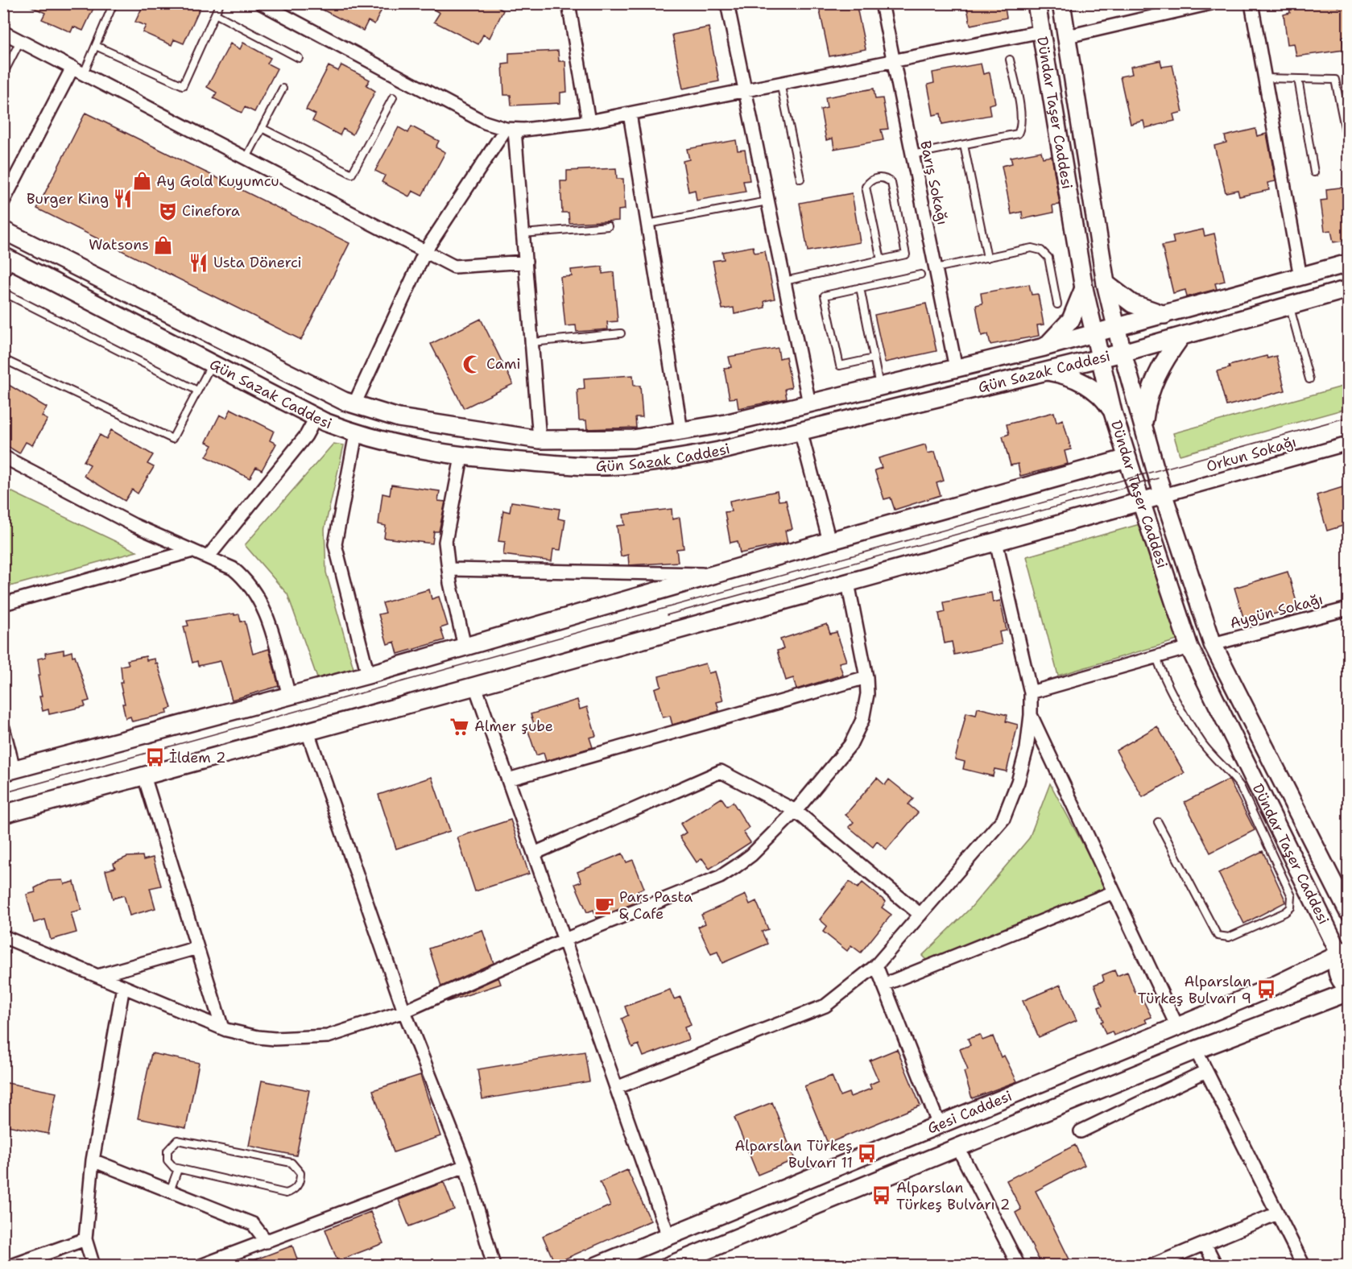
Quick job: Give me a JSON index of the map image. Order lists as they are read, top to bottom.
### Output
{
  "streets": {
    "street": [
      "Dündar Taşer Caddesi",
      "Barış Sokağı",
      "Gün Sazak Caddesi",
      "Orkun Sokağı",
      "Aygün Sokağı",
      "Gesi Caddesi"
    ]
  },
  "crossings": [
    ["Dündar Taşer Caddesi", "Gün Sazak Caddesi"],
    ["Dündar Taşer Caddesi", "Orkun Sokağı"],
    ["Dündar Taşer Caddesi", "Aygün Sokağı"],
    ["Dündar Taşer Caddesi", "Gesi Caddesi"],
    ["Barış Sokağı", "Gün Sazak Caddesi"]
  ],
  "places": {
    "shop": ["Ay Gold Kuyumcu", "Watsons"],
    "restaurant": ["Burger King", "Usta Dönerci"],
    "theatre": ["Cinefora"],
    "mosque": ["Cami"],
    "supermarket": ["Almer şube"],
    "bus stop": [
      "İldem 2",
      "Alparslan Türkeş Bulvarı 9",
      "Alparslan Türkeş Bulvarı 11",
      "Alparslan Türkeş Bulvarı 2"
    ],
    "cafe": ["Pars Pasta & Cafe"]
  }
}
